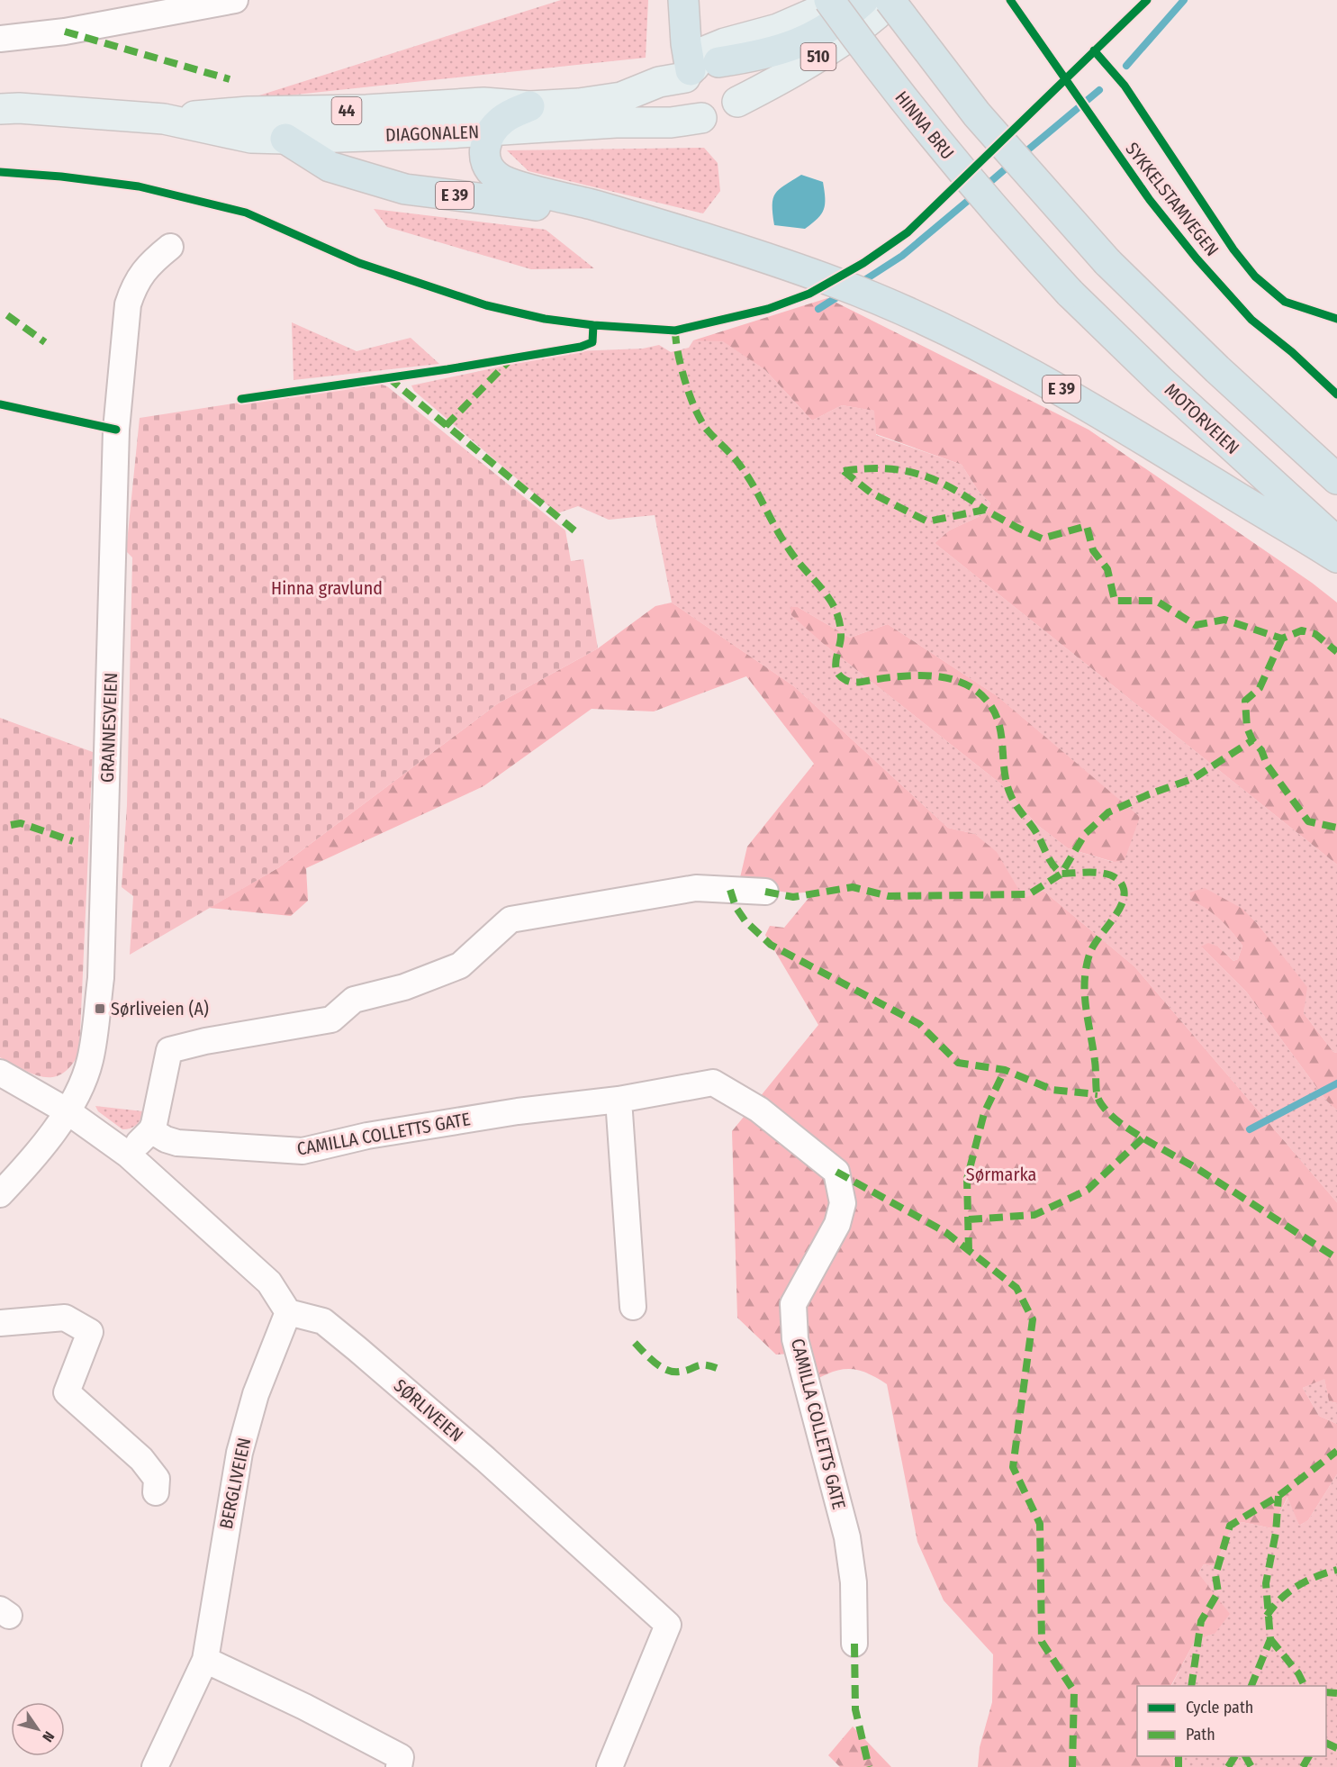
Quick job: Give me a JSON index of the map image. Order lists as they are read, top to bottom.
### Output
{
  "streets": {
    "highway": [
      "510",
      "HINNA BRU",
      "E 39",
      "MOTORVEIEN"
    ],
    "main road": ["44", "DIAGONALEN"],
    "street": [
      "GRANNESVEIEN",
      "CAMILLA COLLETTS GATE",
      "SØRLIVEIEN",
      "BERGLIVEIEN"
    ],
    "cycle path": ["SYKKELSTAMVEGEN"]
  },
  "crossings": [
    ["510", "44"],
    ["510", "DIAGONALEN"],
    ["44", "DIAGONALEN"],
    ["HINNA BRU", "MOTORVEIEN"],
    ["DIAGONALEN", "E 39"],
    ["SØRLIVEIEN", "BERGLIVEIEN"]
  ],
  "parks": ["Hinna gravlund", "Sørmarka"],
  "places": {
    "transit": ["Sørliveien (A)"]
  },
  "legend": ["Cycle path", "Path"],
  "north": "bottom right"
}
